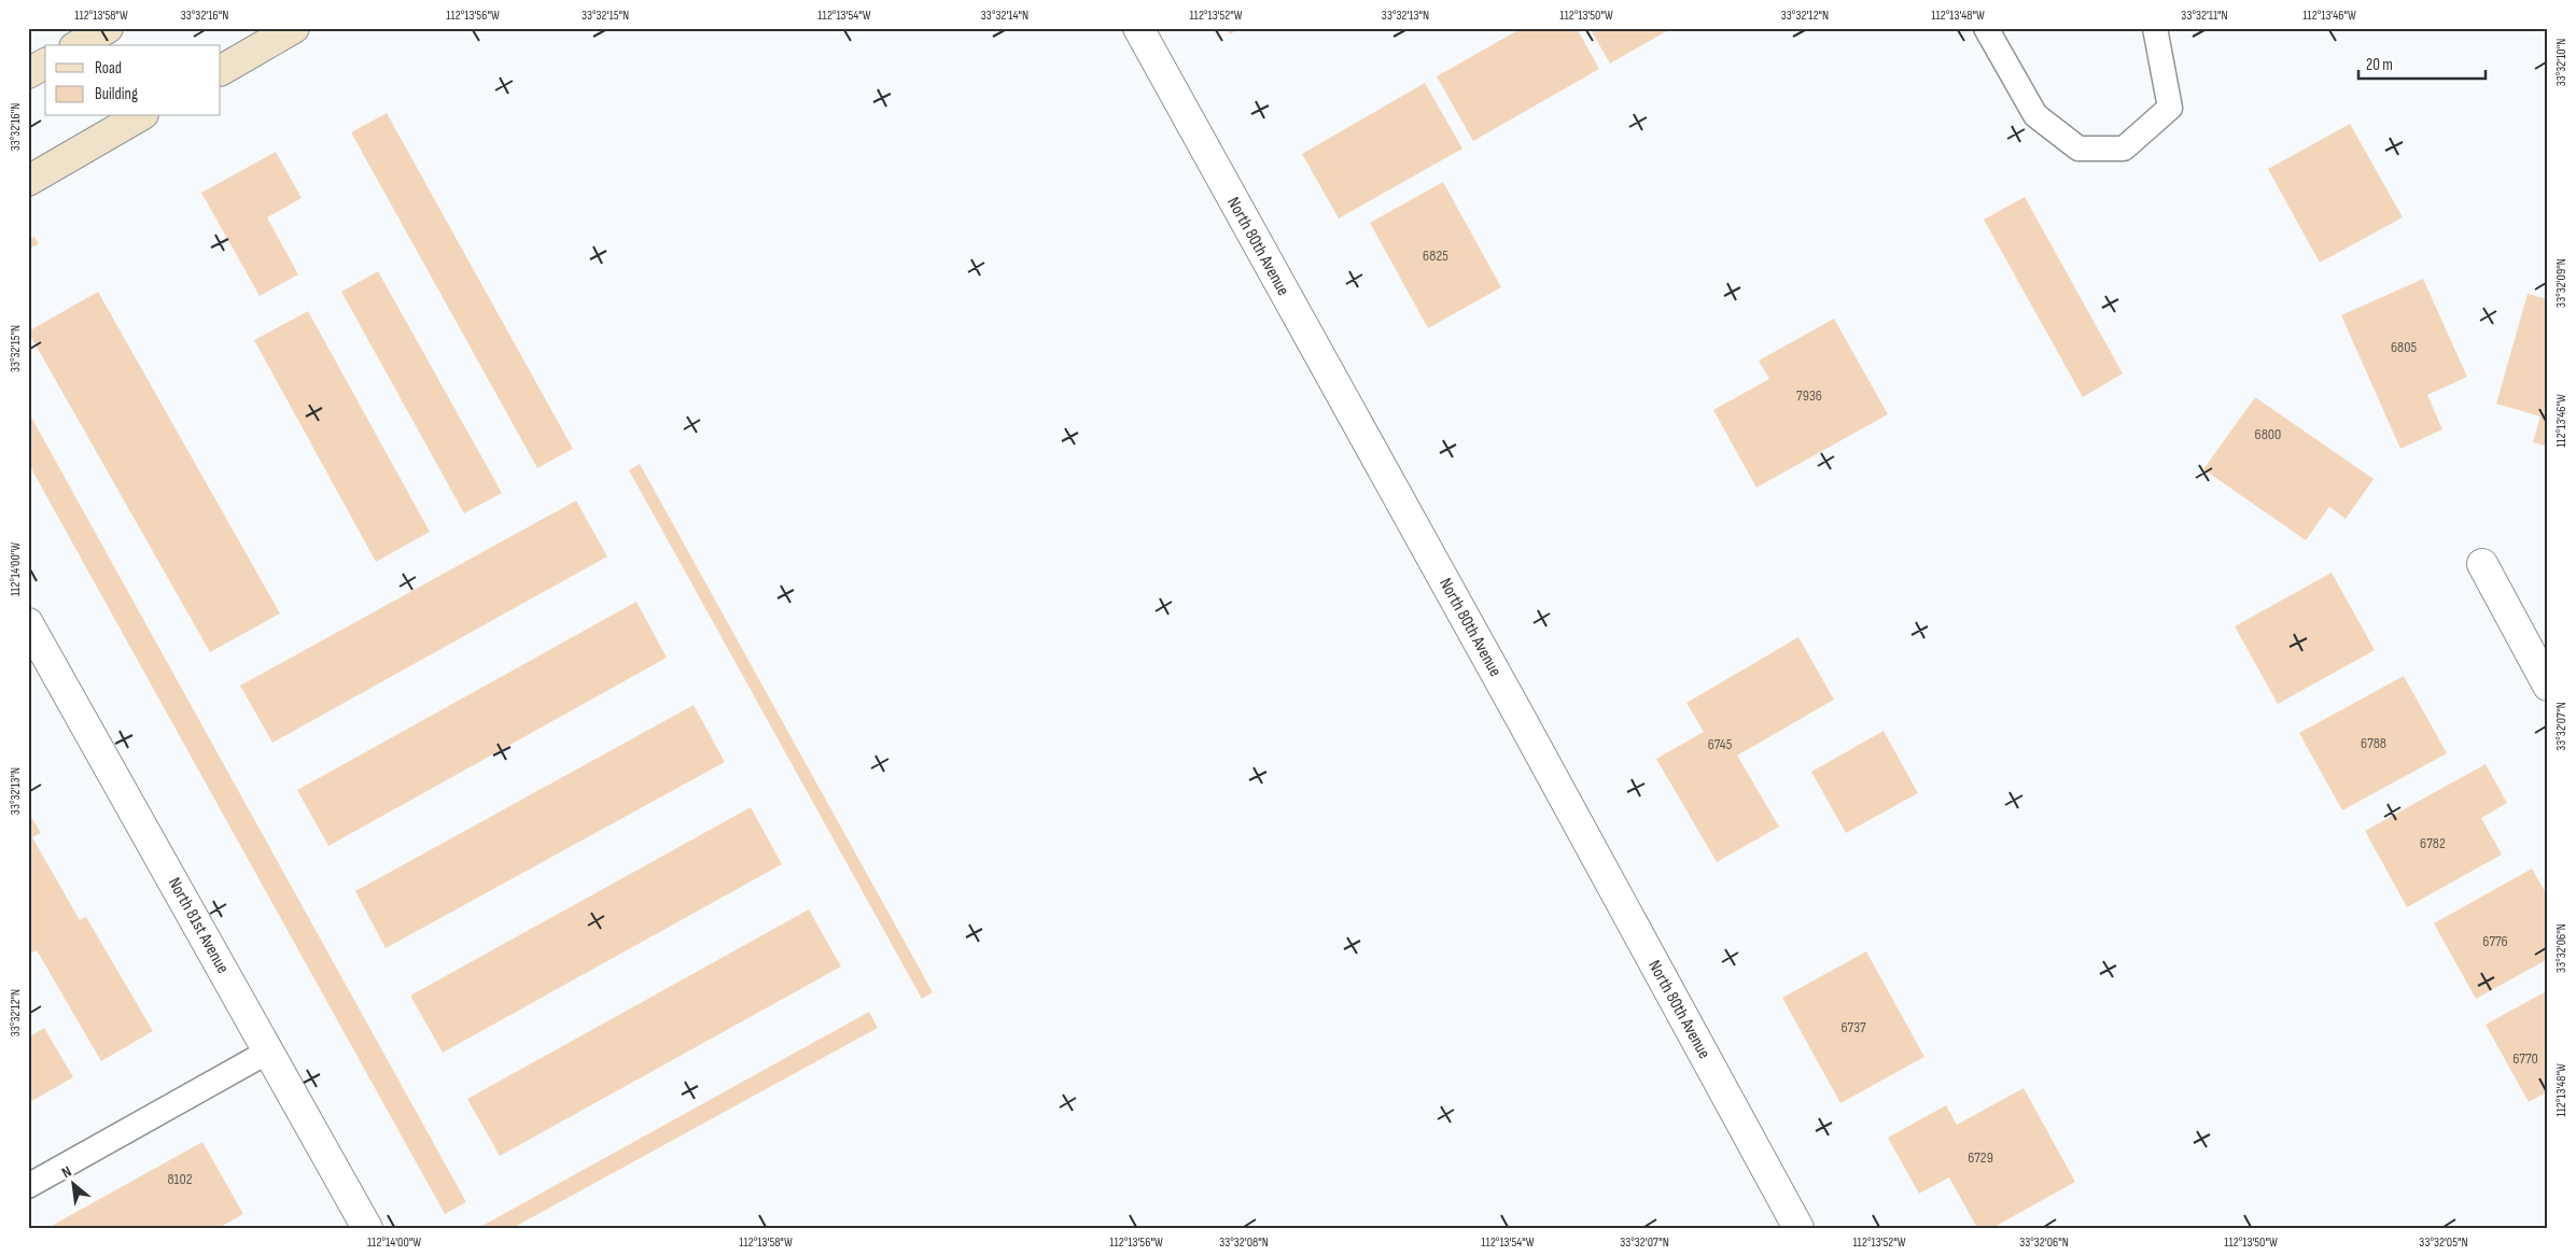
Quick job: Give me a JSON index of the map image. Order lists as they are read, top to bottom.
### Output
{
  "streets": {
    "street": ["North 80th Avenue", "North 81st Avenue"]
  },
  "house_numbers": [
    "6825",
    "6805",
    "7936",
    "6800",
    "6788",
    "6745",
    "6782",
    "6776",
    "6737",
    "6770",
    "6729",
    "8102"
  ],
  "legend": ["Road", "Building"],
  "scale_bar": "20 m",
  "north": "top left",
  "coordinates": [
    "112°13'58\"W",
    "33°32'16\"N",
    "112°13'56\"W",
    "33°32'15\"N",
    "112°13'54\"W",
    "33°32'14\"N",
    "112°13'52\"W",
    "33°32'13\"N",
    "112°13'50\"W",
    "33°32'12\"N",
    "112°13'48\"W",
    "33°32'11\"N",
    "112°13'46\"W",
    "33°32'10\"N",
    "33°32'09\"N",
    "112°14'00\"W",
    "33°32'07\"N",
    "33°32'06\"N",
    "33°32'08\"N",
    "33°32'05\"N"
  ]
}
